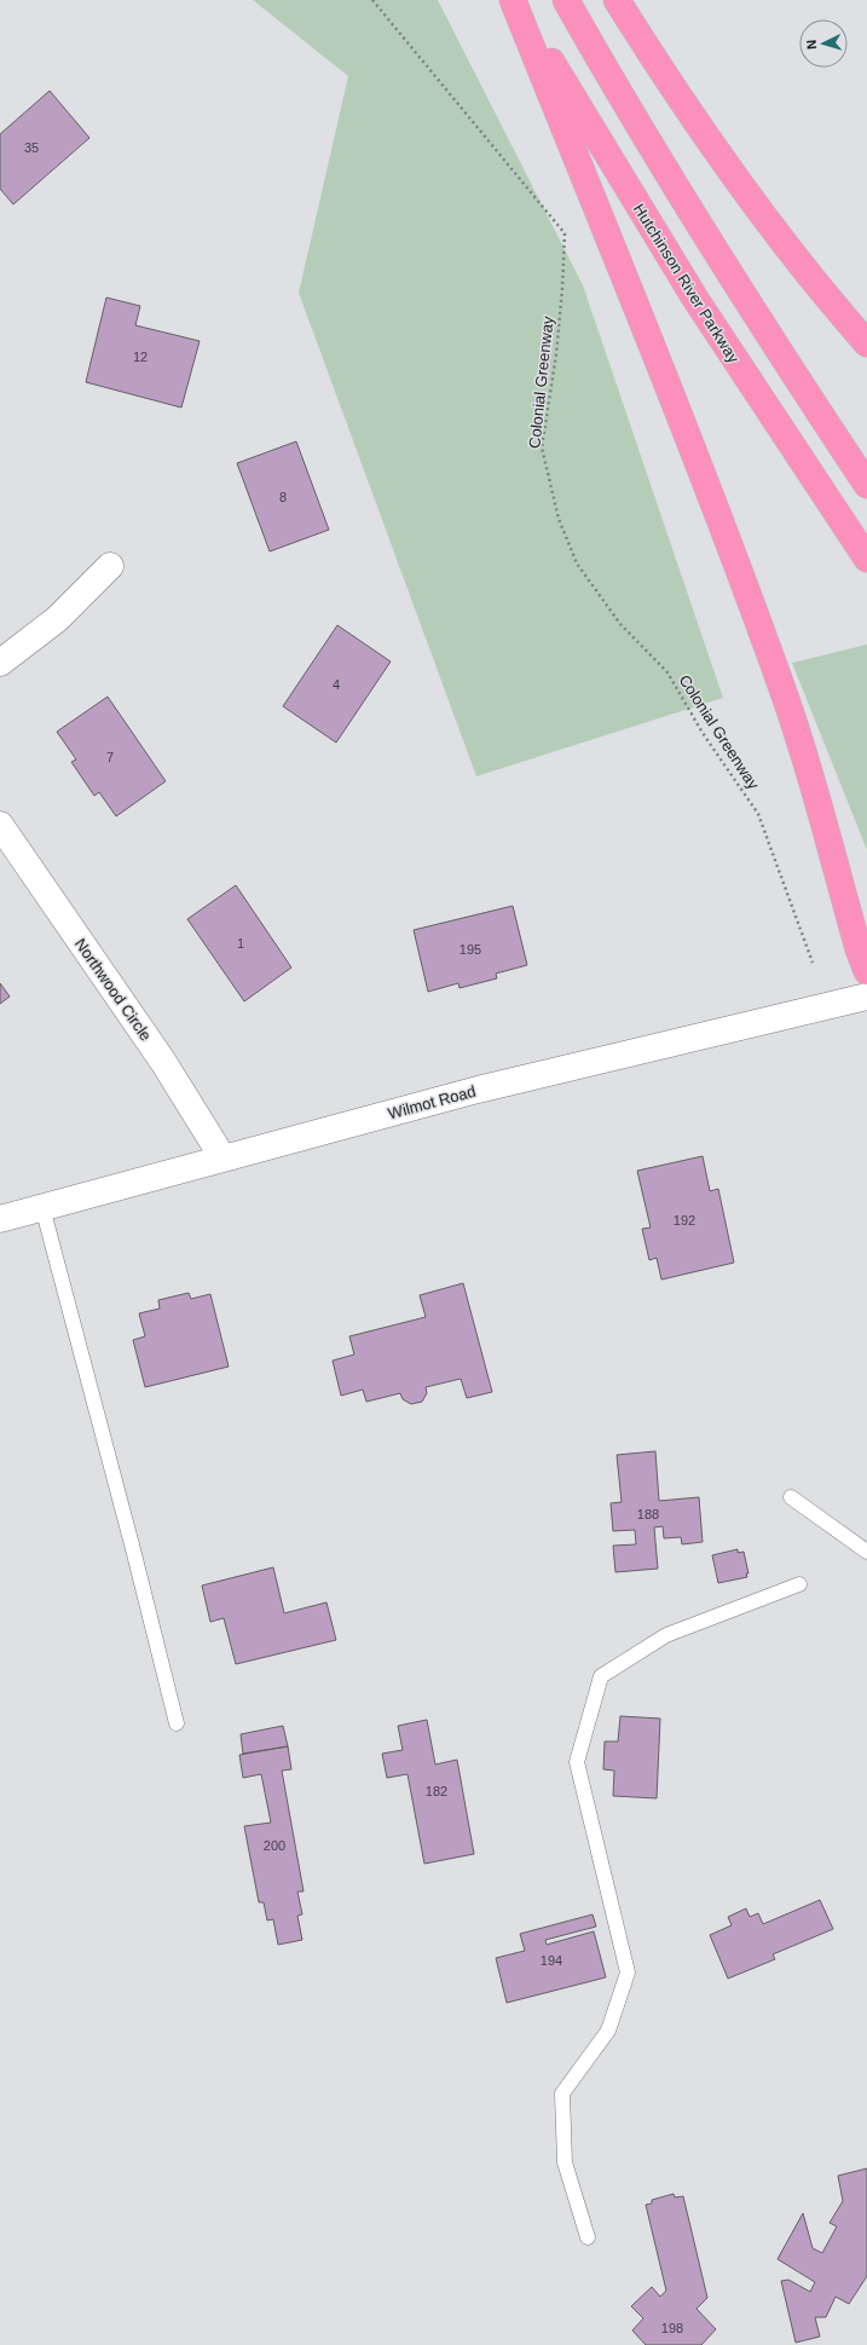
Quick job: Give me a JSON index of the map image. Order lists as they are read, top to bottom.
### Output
{
  "streets": {
    "highway": ["Hutchinson River Parkway"],
    "street": ["Northwood Circle", "Wilmot Road"],
    "path": ["Colonial Greenway"]
  },
  "crossings": [
    ["Northwood Circle", "Wilmot Road"]
  ],
  "house_numbers": [
    "35",
    "12",
    "8",
    "4",
    "7",
    "1",
    "195",
    "192",
    "188",
    "182",
    "200",
    "194",
    "198"
  ],
  "north": "left"
}
